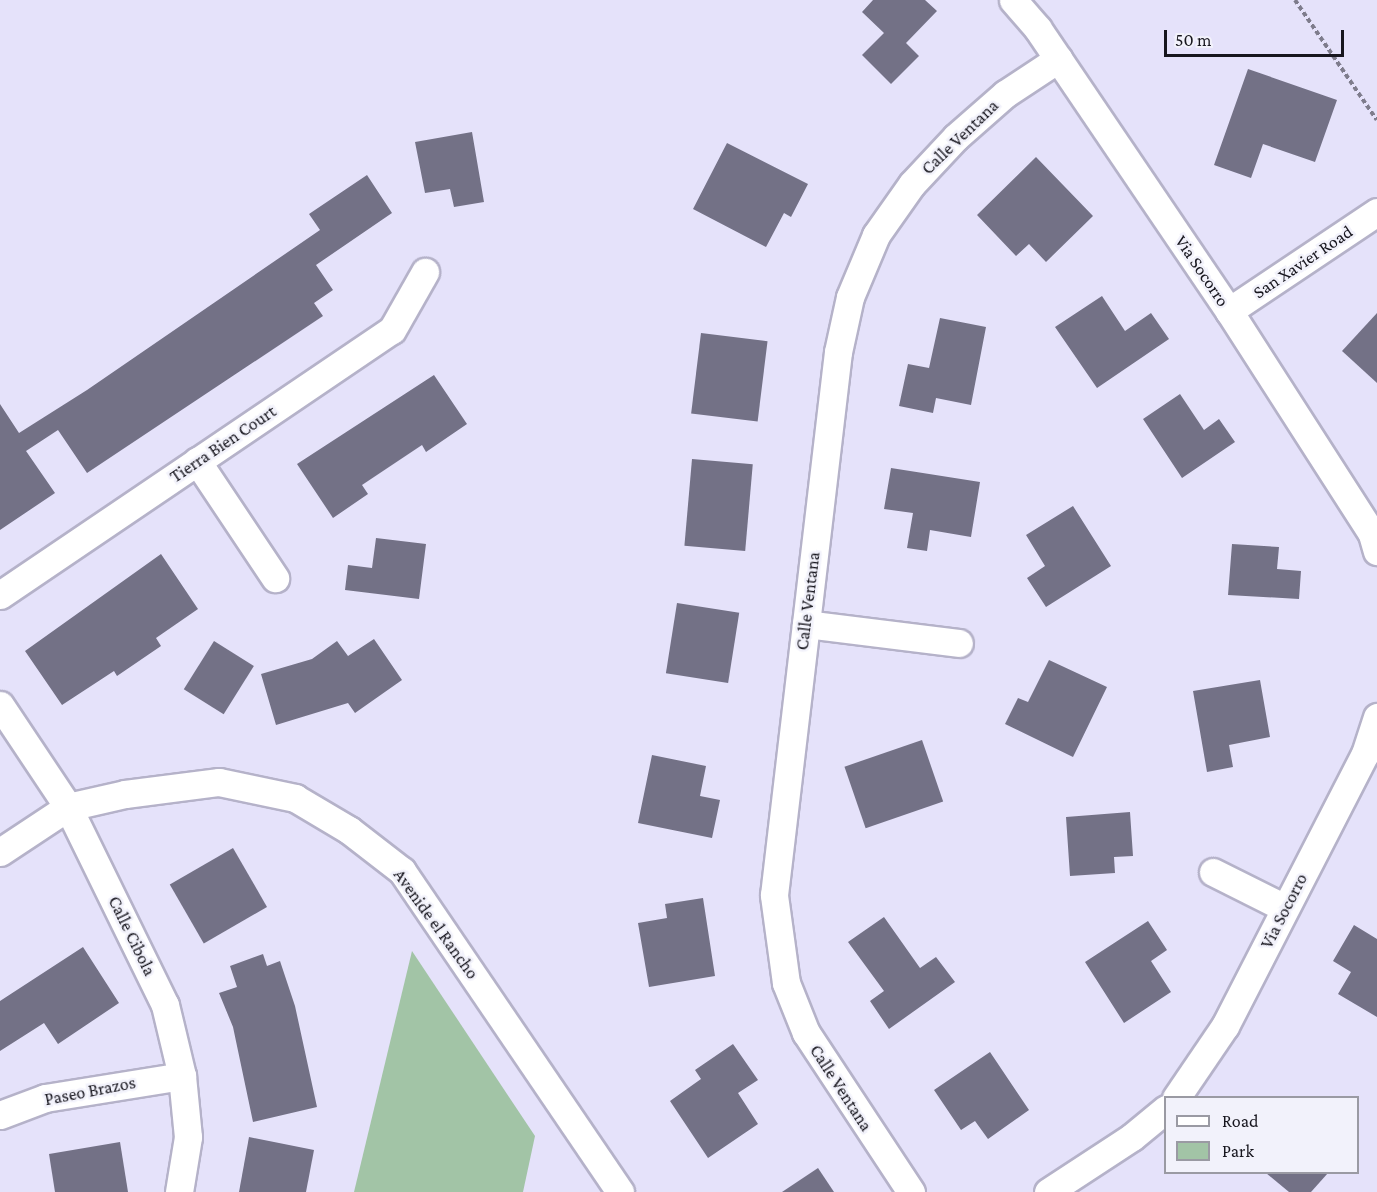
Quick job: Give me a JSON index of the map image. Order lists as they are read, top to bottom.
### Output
{
  "streets": {
    "street": [
      "Calle Ventana",
      "San Xavier Road",
      "Via Socorro",
      "Tierra Bien Court",
      "Avenide el Rancho",
      "Calle Cibola",
      "Paseo Brazos"
    ]
  },
  "crossings": [
    ["Calle Ventana", "Via Socorro"],
    ["San Xavier Road", "Via Socorro"],
    ["Avenide el Rancho", "Calle Cibola"],
    ["Calle Cibola", "Paseo Brazos"]
  ],
  "legend": ["Road", "Park"],
  "scale_bar": "50 m"
}
